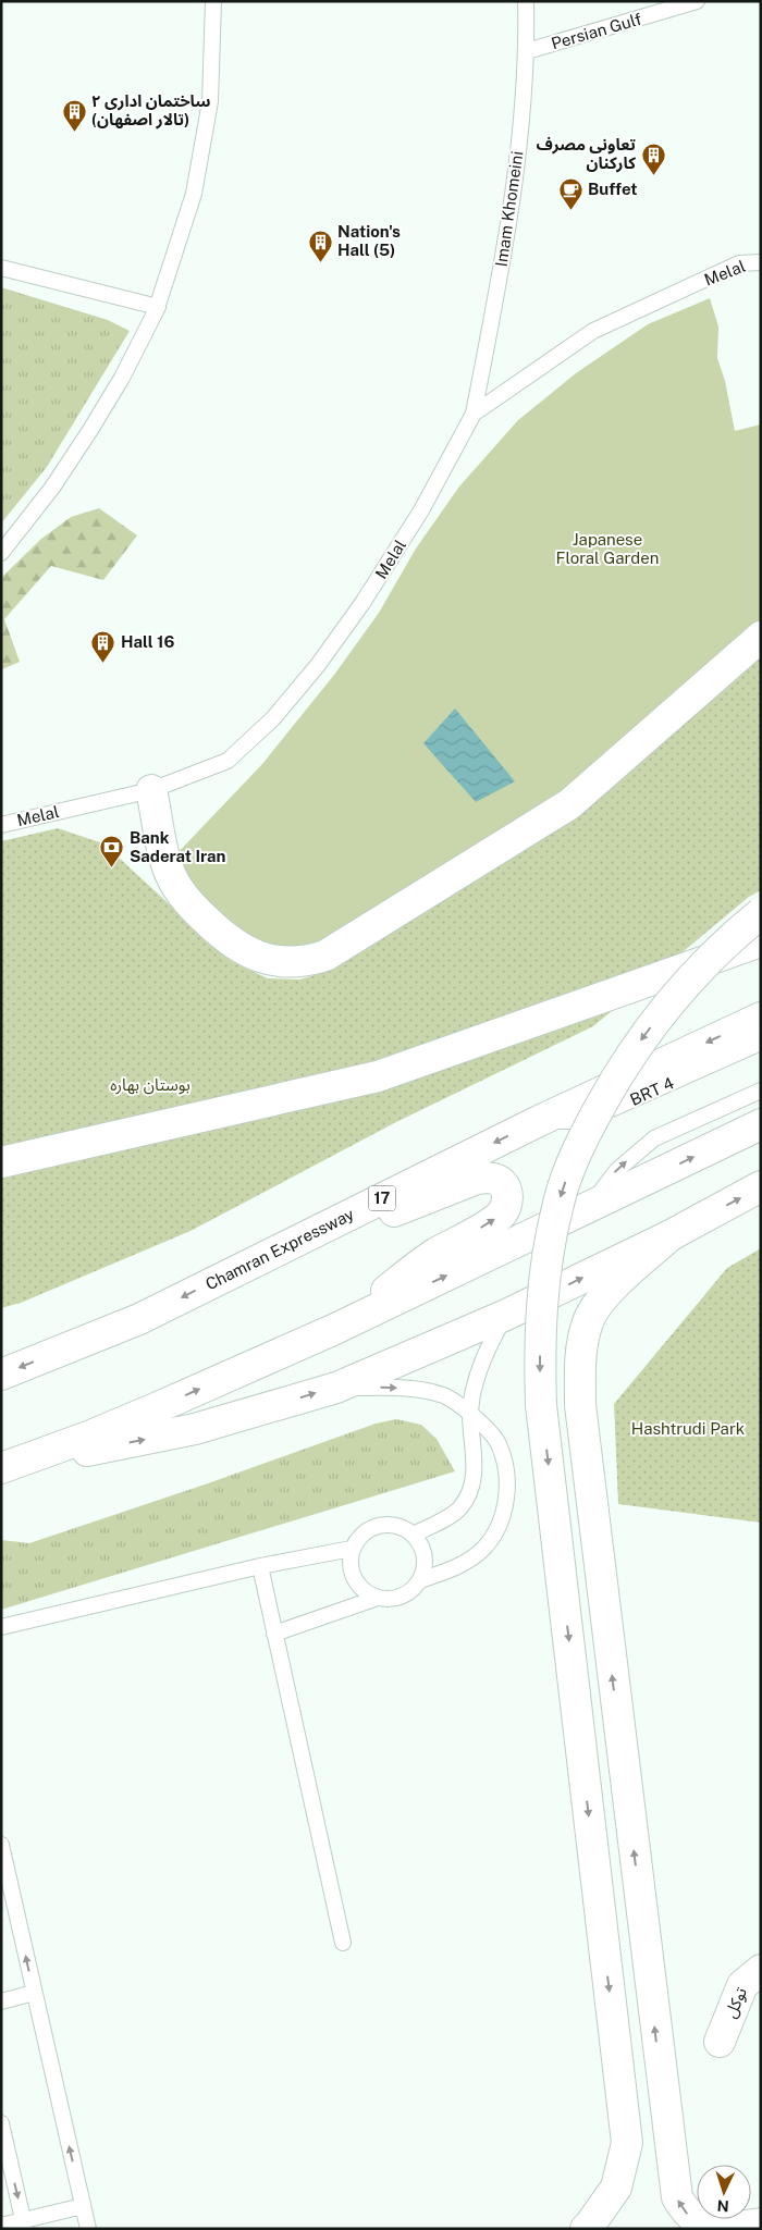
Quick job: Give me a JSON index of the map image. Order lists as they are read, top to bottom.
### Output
{
  "streets": {
    "main road": ["17", "Chamran Expressway", "توکل"],
    "lane": [
      "Persian Gulf",
      "Imam Khomeini",
      "Melal",
      "BRT 4"
    ]
  },
  "crossings": [
    ["Persian Gulf", "Imam Khomeini"],
    ["Imam Khomeini", "Melal"],
    ["BRT 4", "Chamran Expressway"]
  ],
  "parks": ["Japanese Floral Garden", "بوستان بهاره", "Hashtrudi Park"],
  "places": {
    "building": [
      "ساختمان اداری ۲ (تالار اصفهان)",
      "تعاونی مصرف کارکنان",
      "Nation's Hall (5)",
      "Hall 16"
    ],
    "cafe": ["Buffet"],
    "bank": ["Bank Saderat Iran"]
  },
  "north": "bottom"
}
